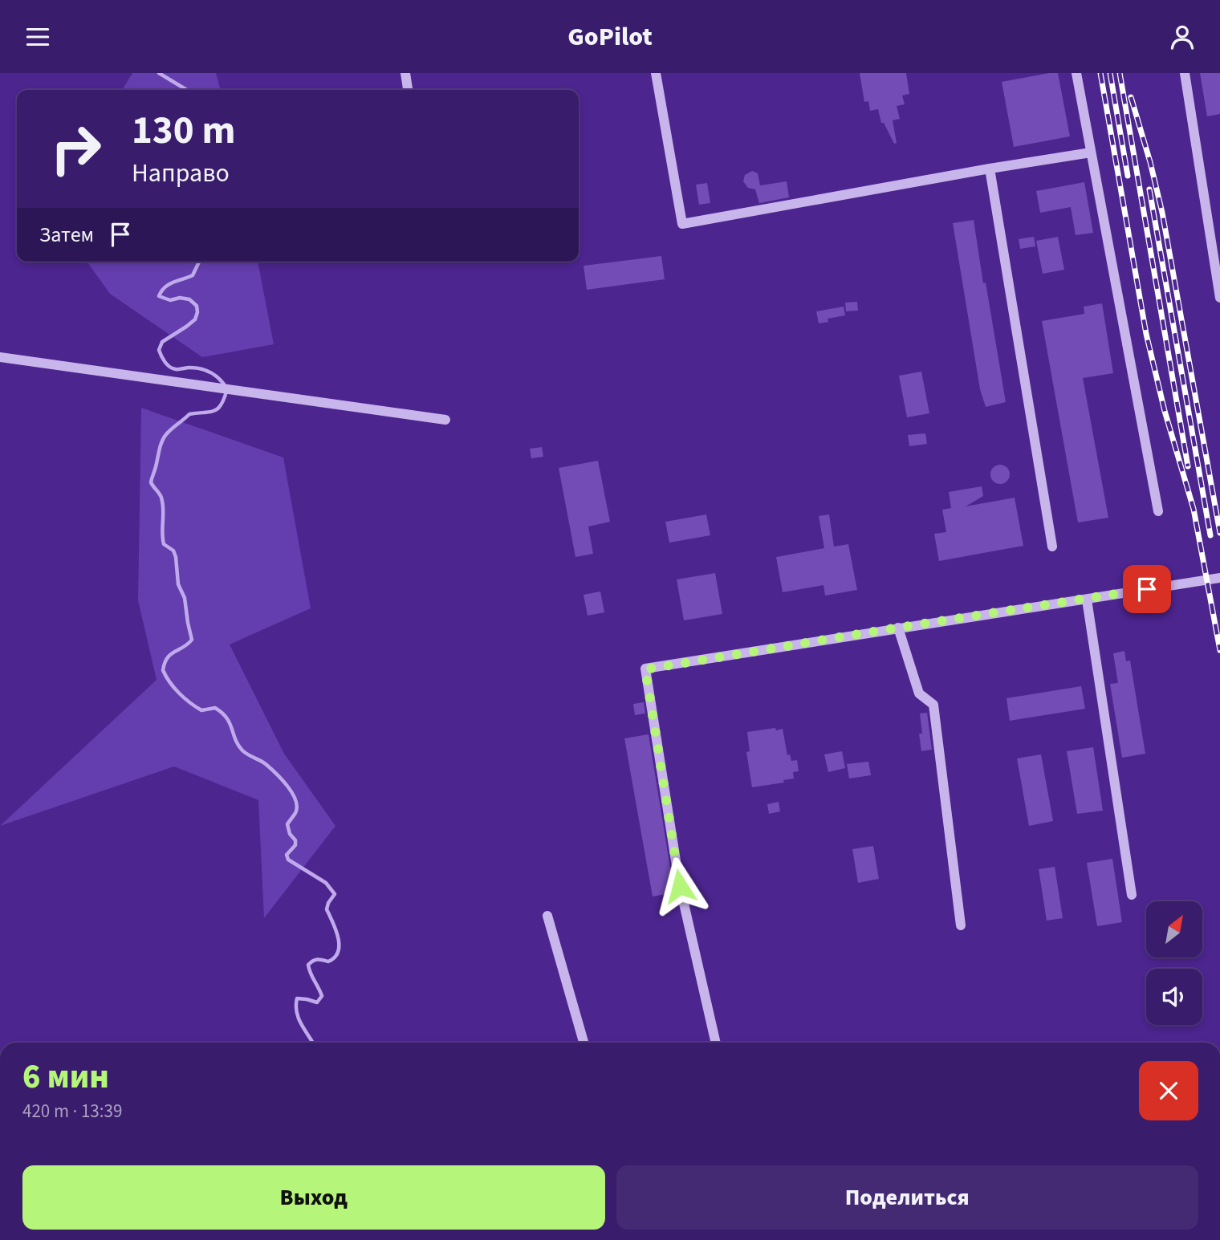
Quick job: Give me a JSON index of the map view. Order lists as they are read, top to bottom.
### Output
{
  "north": "top right",
  "page": {
    "header": "GoPilot",
    "turn": ["130 m", "Направо"],
    "then": "Затем",
    "heading": ["6 мин", "420 m · 13:39"],
    "buttons": ["Выход", "Поделиться"]
  }
}
